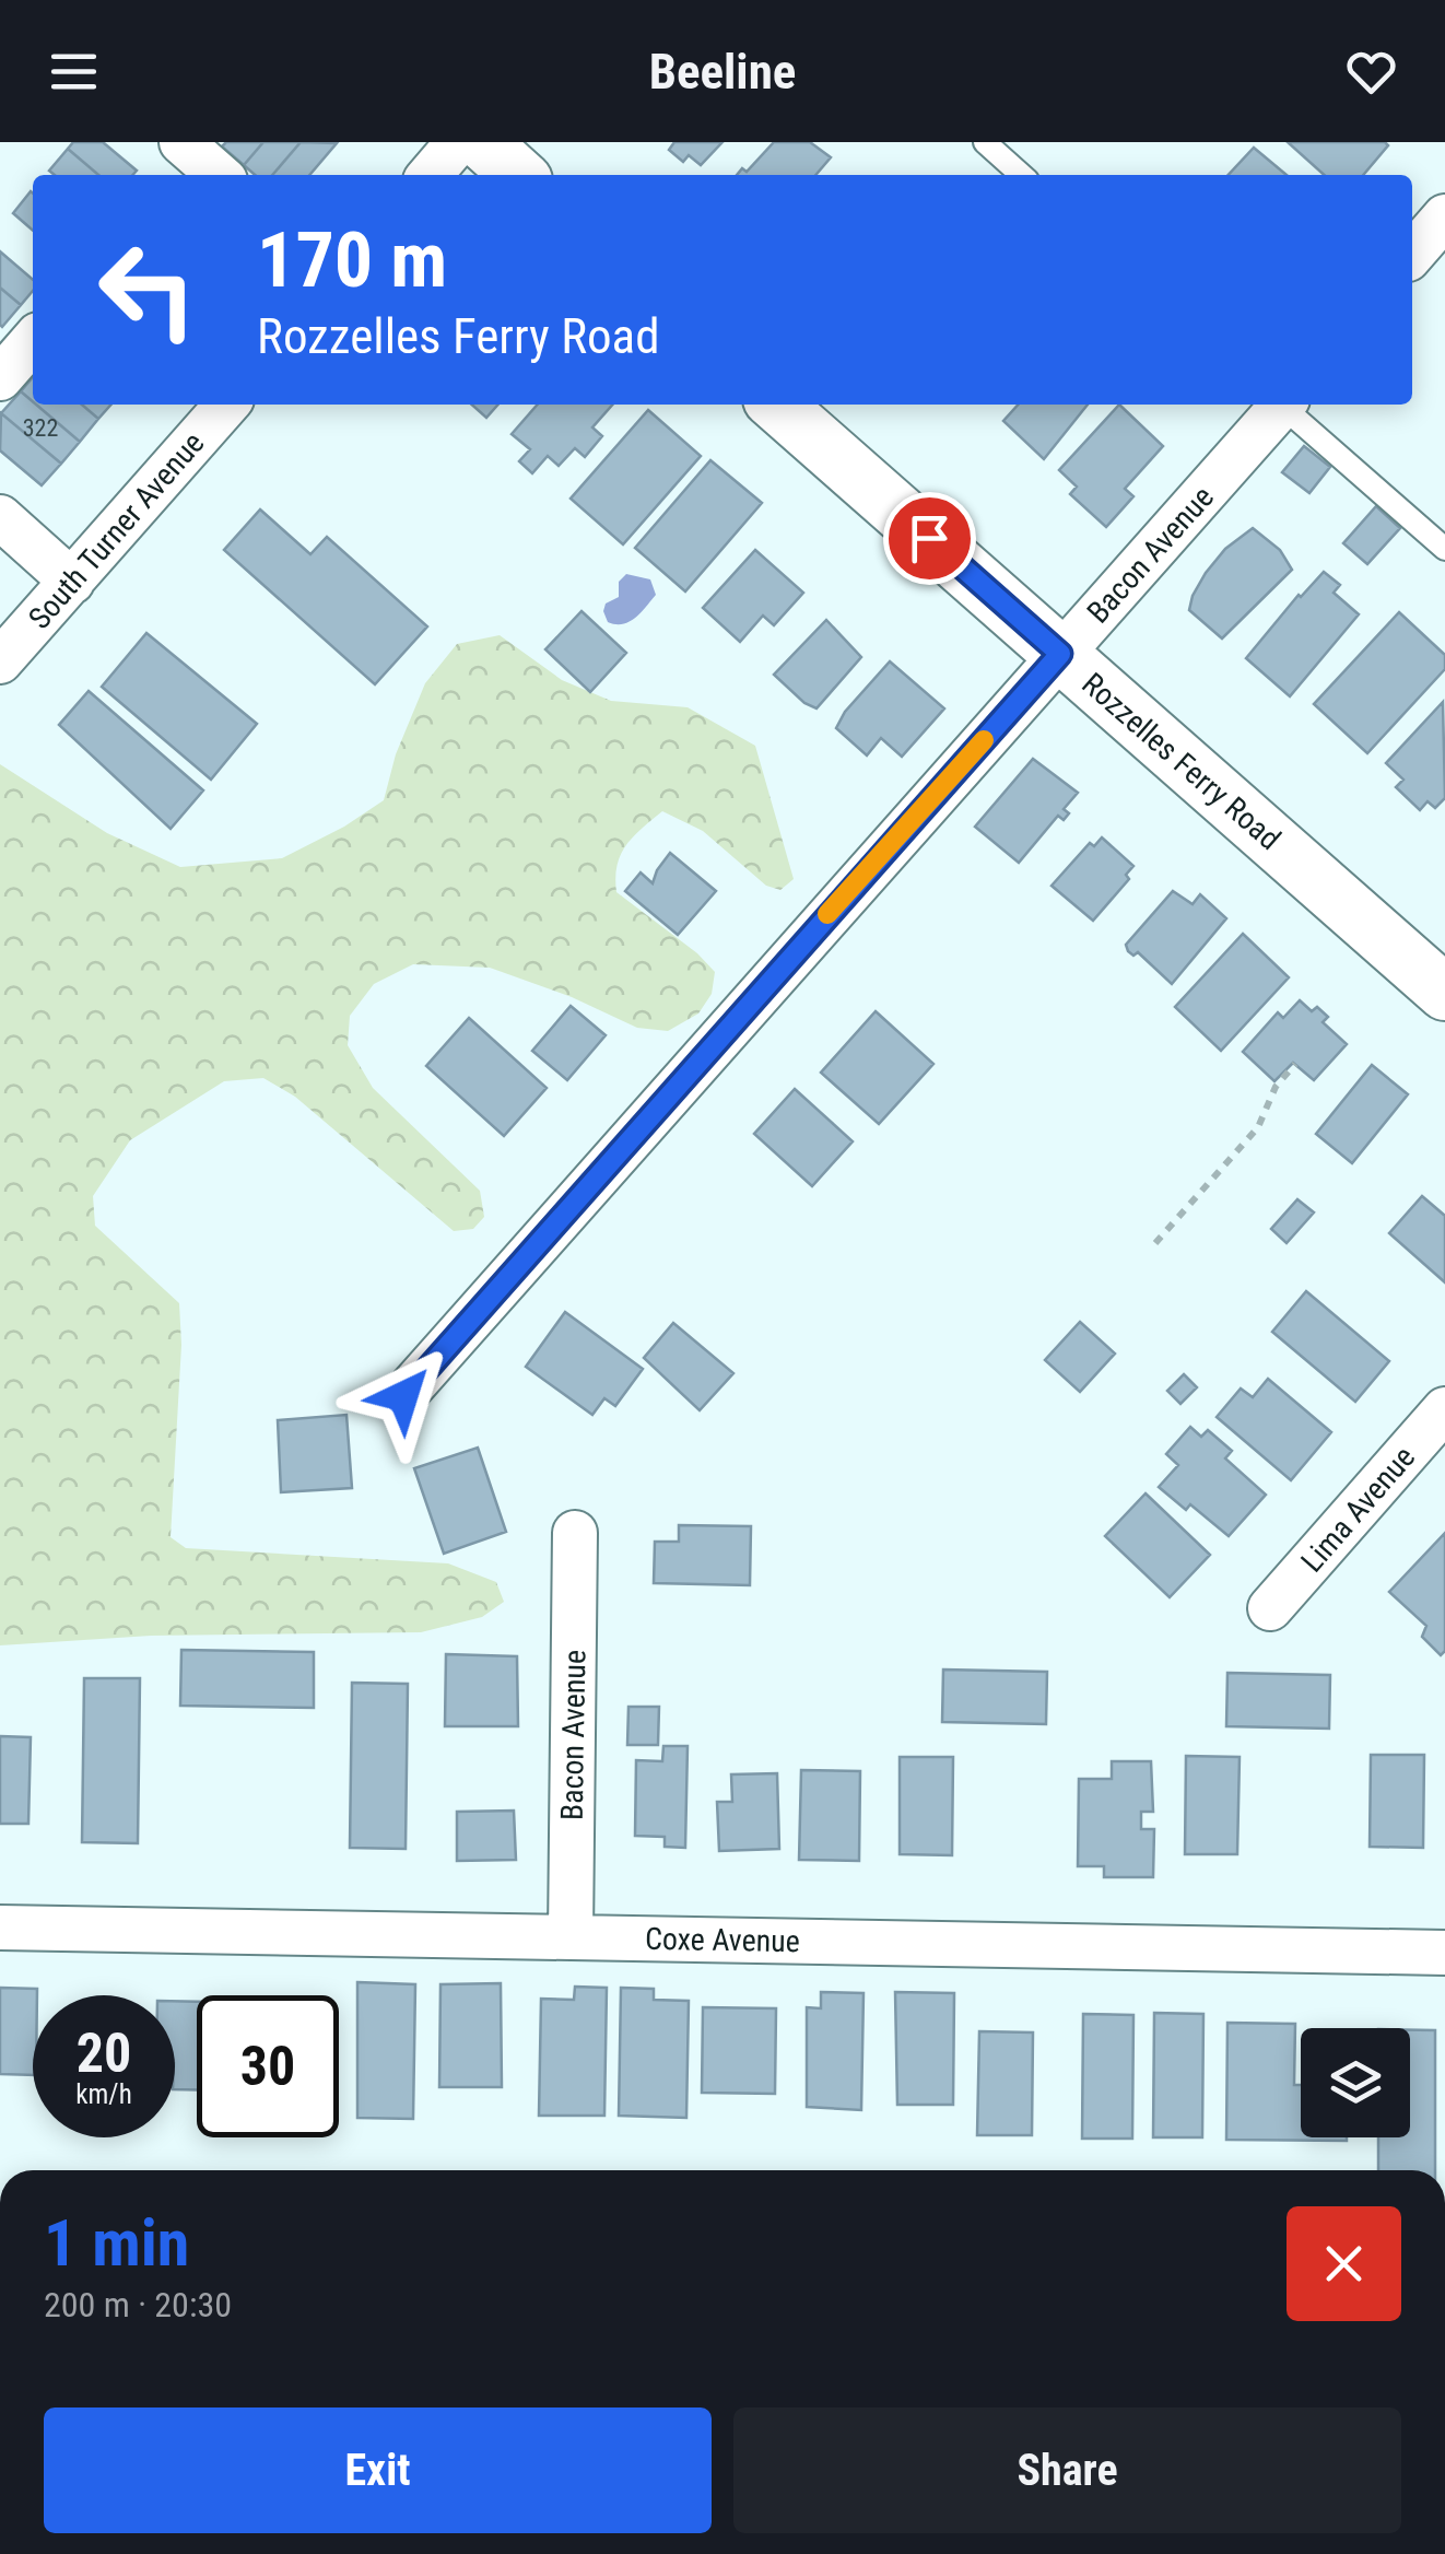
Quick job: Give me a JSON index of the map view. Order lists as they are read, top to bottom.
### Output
{
  "streets": {
    "street": [
      "South Turner Avenue",
      "Bacon Avenue",
      "Rozzelles Ferry Road",
      "Lima Avenue",
      "Coxe Avenue"
    ]
  },
  "crossings": [
    ["Bacon Avenue", "Rozzelles Ferry Road"],
    ["Bacon Avenue", "Coxe Avenue"]
  ],
  "house_numbers": ["322"],
  "page": {
    "header": "Beeline",
    "turn": ["170 m", "Rozzelles Ferry Road"],
    "speed": "20 km/h",
    "limit": "30",
    "heading": ["1 min", "200 m · 20:30"],
    "buttons": ["Exit", "Share"]
  }
}
